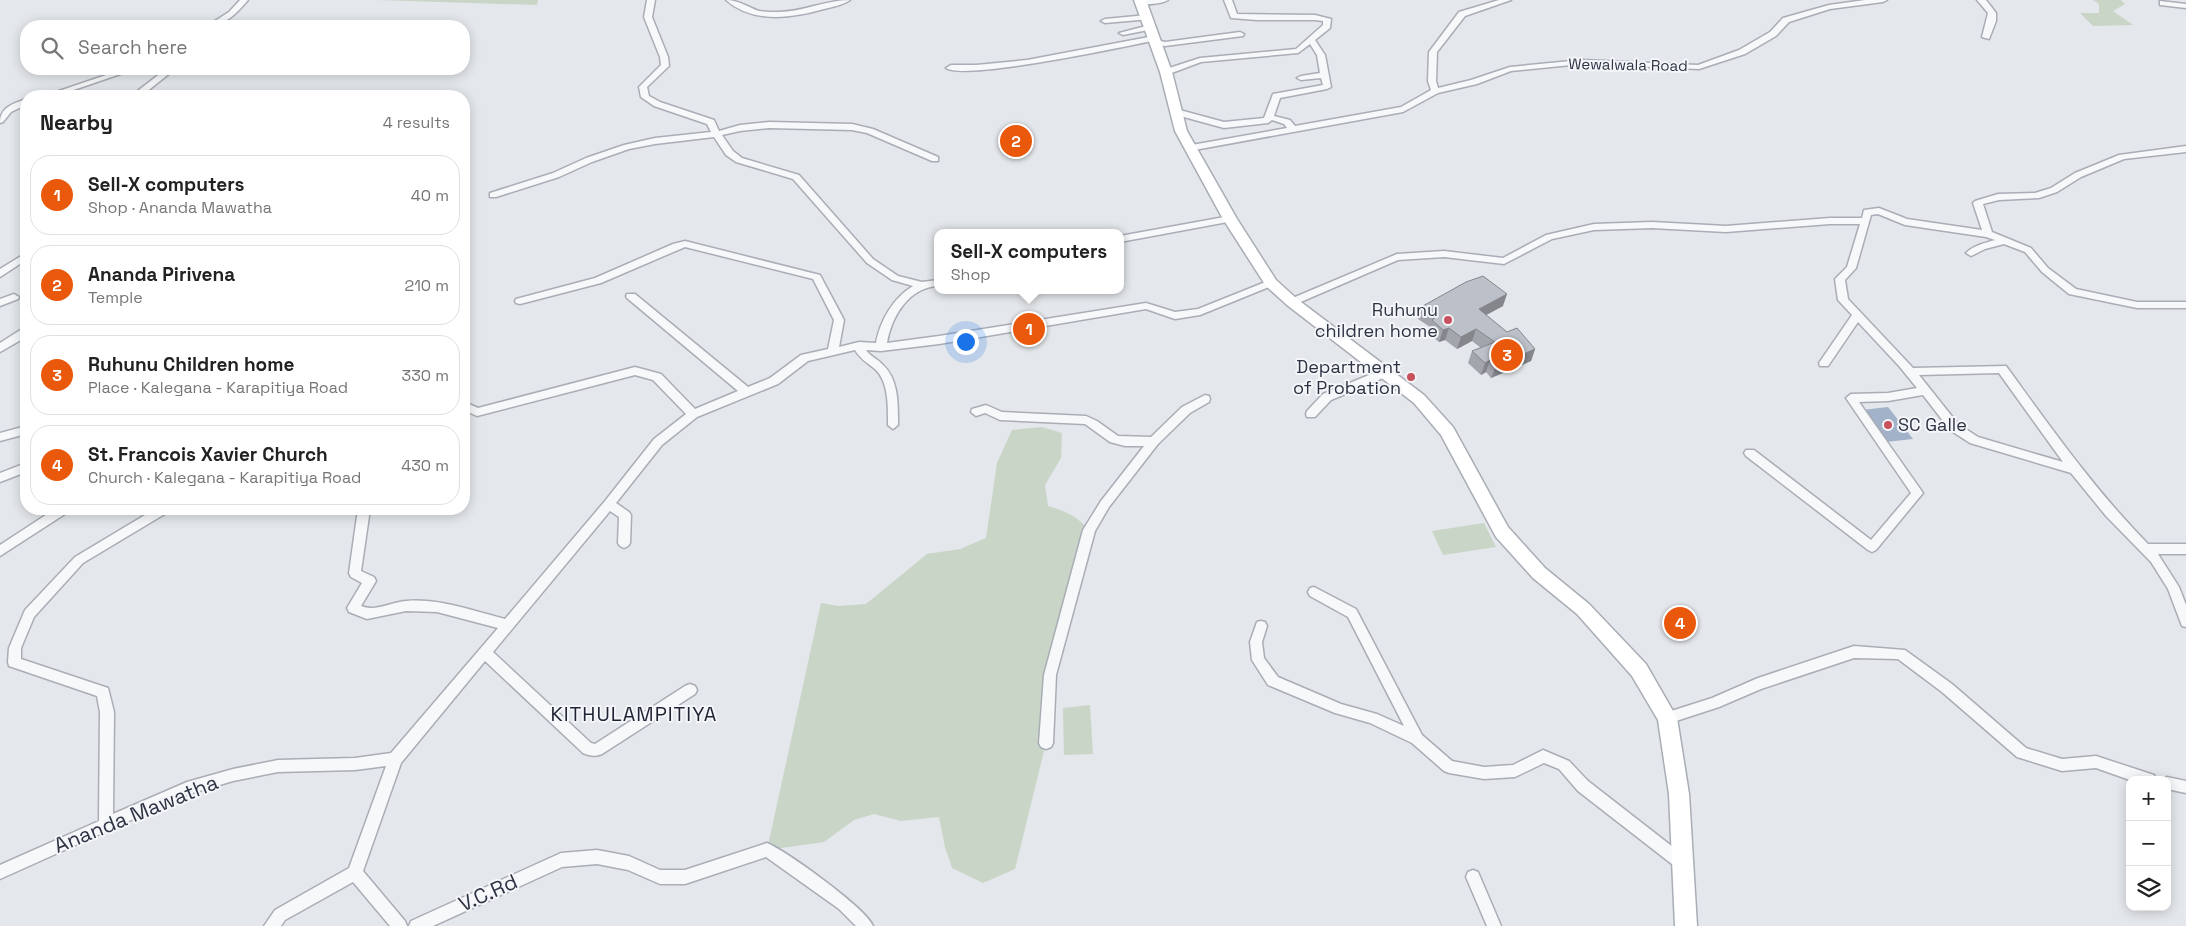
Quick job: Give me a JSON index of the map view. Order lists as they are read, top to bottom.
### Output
{
  "streets": {
    "street": ["Wewalwala Road", "Ananda Mawatha", "V.C.Rd"]
  },
  "districts": ["KITHULAMPITIYA"],
  "places": ["Ruhunu children home", "Department of Probation", "SC Galle"],
  "page": {
    "search": "Search here",
    "heading": ["Nearby", "4 results"],
    "pins": [
      "2",
      "1",
      "3",
      "4"
    ],
    "list": [
      {
        "mark": "1",
        "name": "Sell-X computers",
        "note": "Shop · Ananda Mawatha",
        "value": "40 m"
      },
      {
        "mark": "2",
        "name": "Ananda Pirivena",
        "note": "Temple",
        "value": "210 m"
      },
      {
        "mark": "3",
        "name": "Ruhunu Children home",
        "note": "Place · Kalegana - Karapitiya Road",
        "value": "330 m"
      },
      {
        "mark": "4",
        "name": "St. Francois Xavier Church",
        "note": "Church · Kalegana - Karapitiya Road",
        "value": "430 m"
      }
    ],
    "popup": ["Sell-X computers", "Shop"],
    "map_buttons": ["+", "−"]
  }
}
